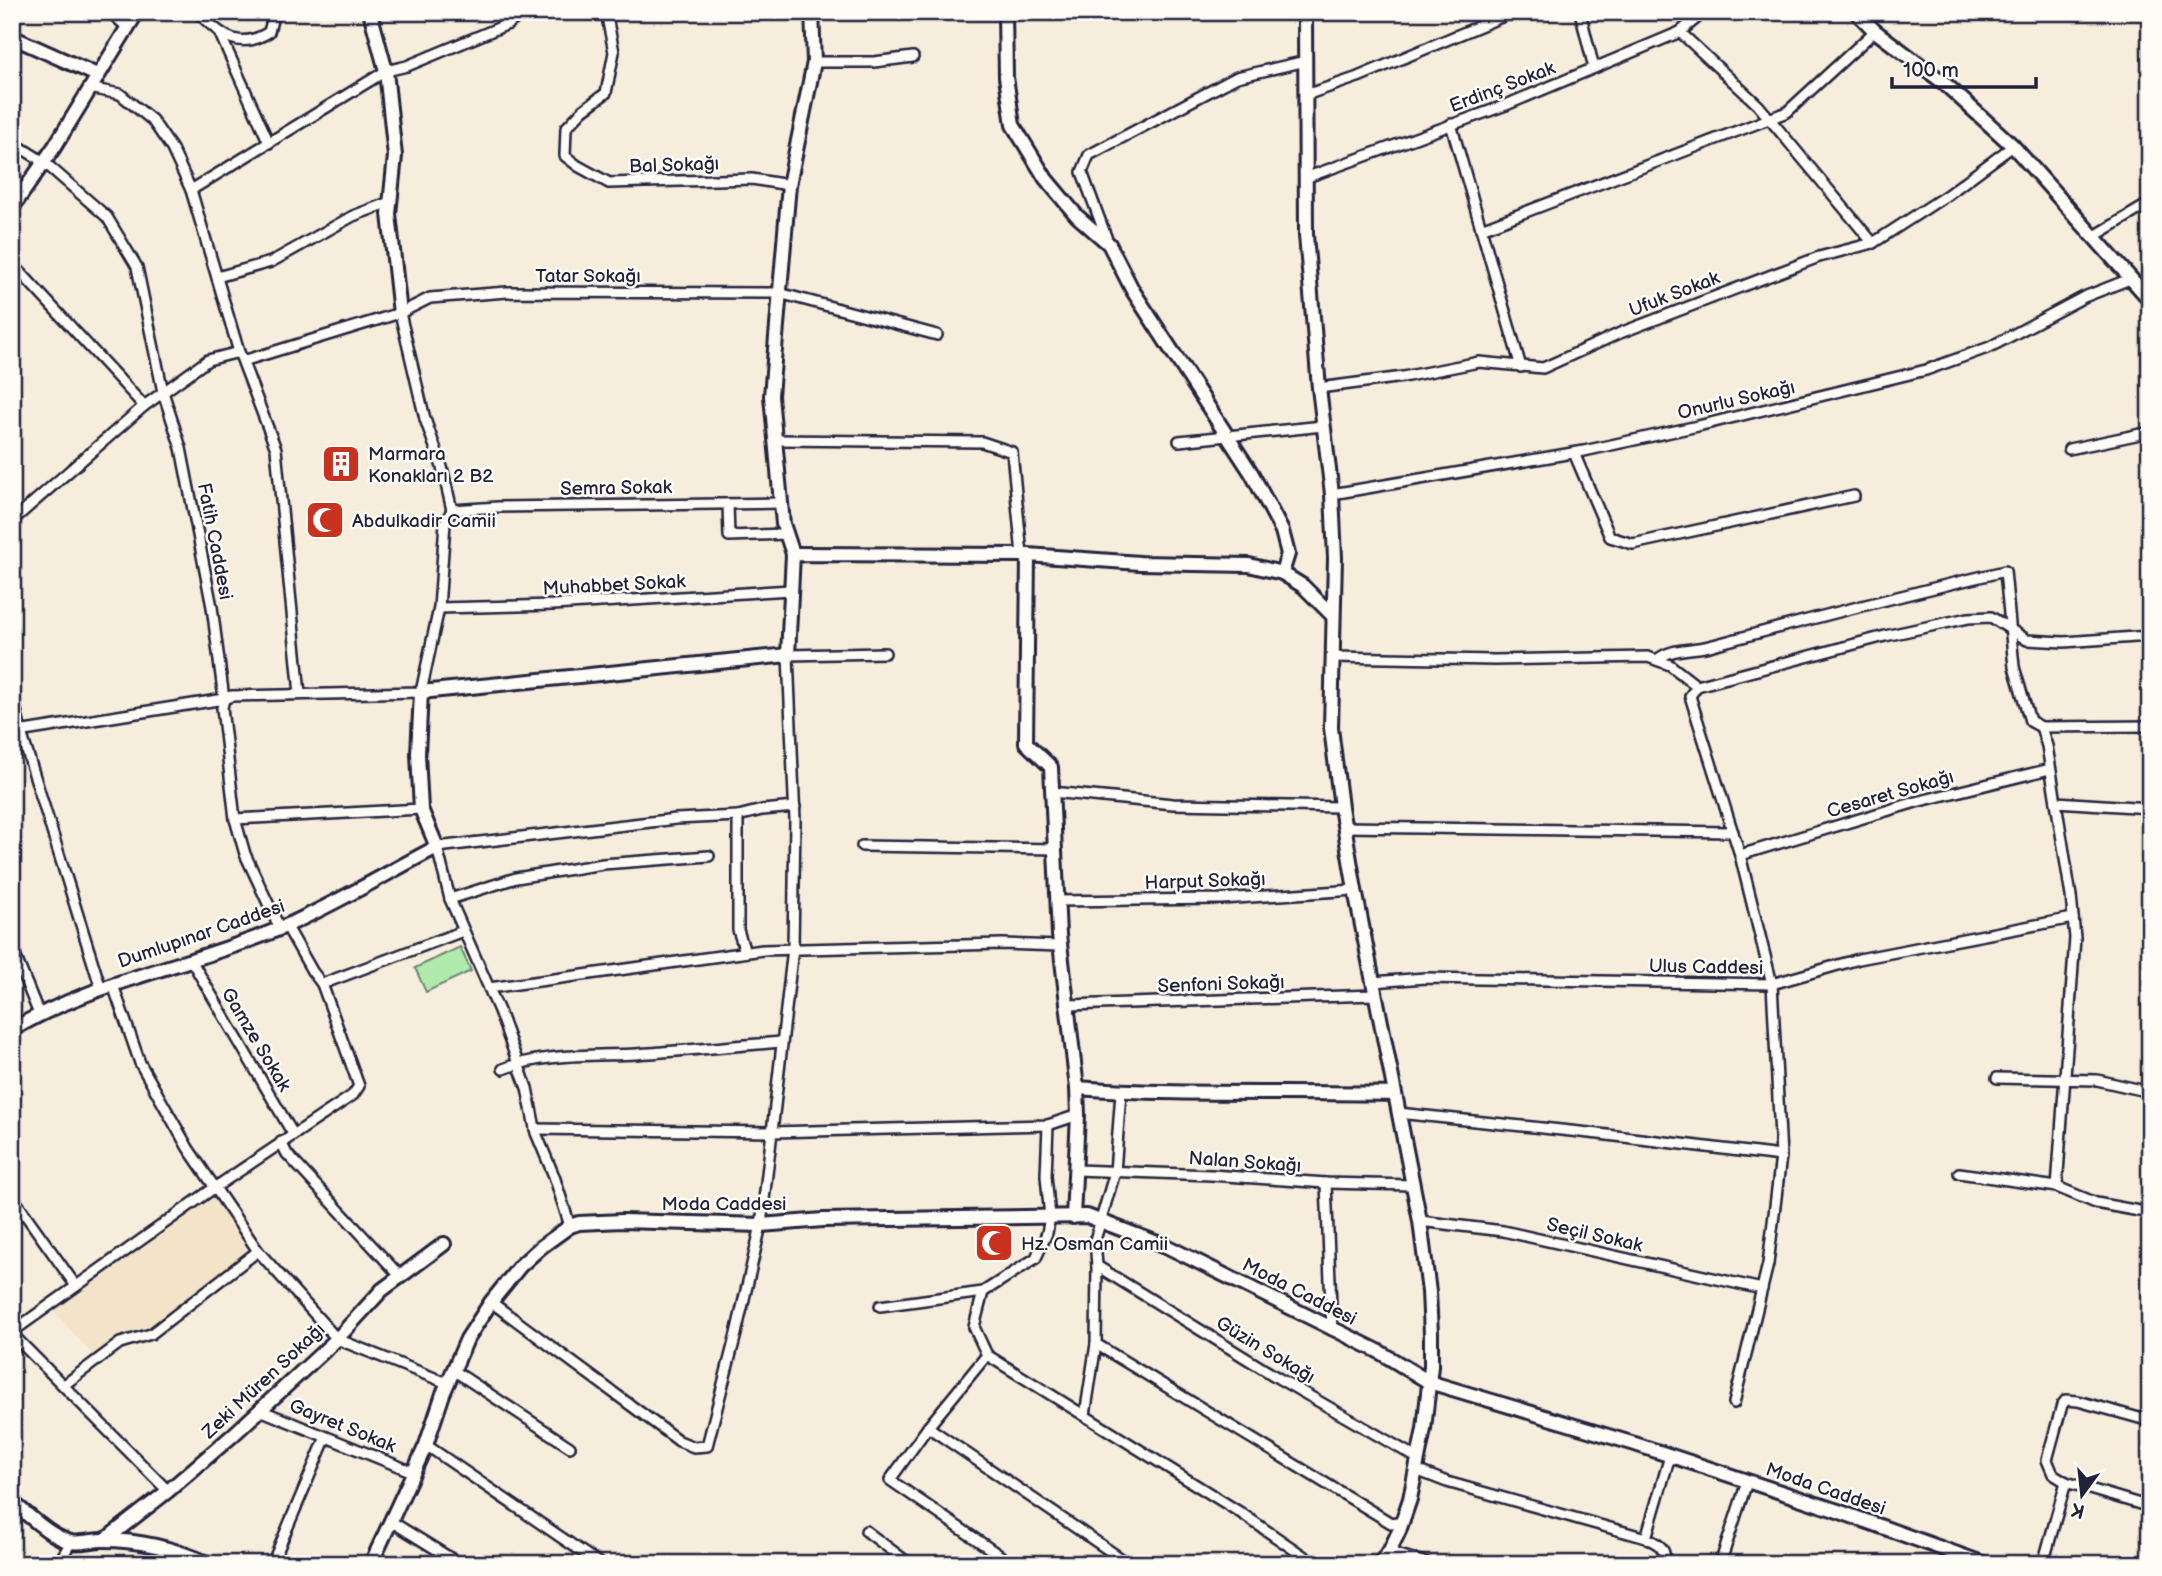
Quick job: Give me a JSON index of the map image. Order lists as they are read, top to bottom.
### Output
{
  "streets": {
    "street": [
      "Erdinç Sokak",
      "Bal Sokağı",
      "Tatar Sokağı",
      "Ufuk Sokak",
      "Onurlu Sokağı",
      "Semra Sokak",
      "Fatih Caddesi",
      "Muhabbet Sokak",
      "Cesaret Sokağı",
      "Harput Sokağı",
      "Dumlupınar Caddesi",
      "Ulus Caddesi",
      "Senfoni Sokağı",
      "Gamze Sokak",
      "Nalan Sokağı",
      "Moda Caddesi",
      "Seçil Sokak",
      "Güzin Sokağı",
      "Zeki Müren Sokağı",
      "Gayret Sokak"
    ]
  },
  "crossings": [
    ["Tatar Sokağı", "Fatih Caddesi"],
    ["Fatih Caddesi", "Dumlupınar Caddesi"],
    ["Fatih Caddesi", "Gamze Sokak"],
    ["Dumlupınar Caddesi", "Gamze Sokak"],
    ["Zeki Müren Sokağı", "Gayret Sokak"]
  ],
  "places": {
    "building": ["Marmara Konakları 2 B2"],
    "mosque": ["Abdulkadir Camii", "Hz. Osman Camii"]
  },
  "scale_bar": "100 m",
  "north": "bottom"
}
